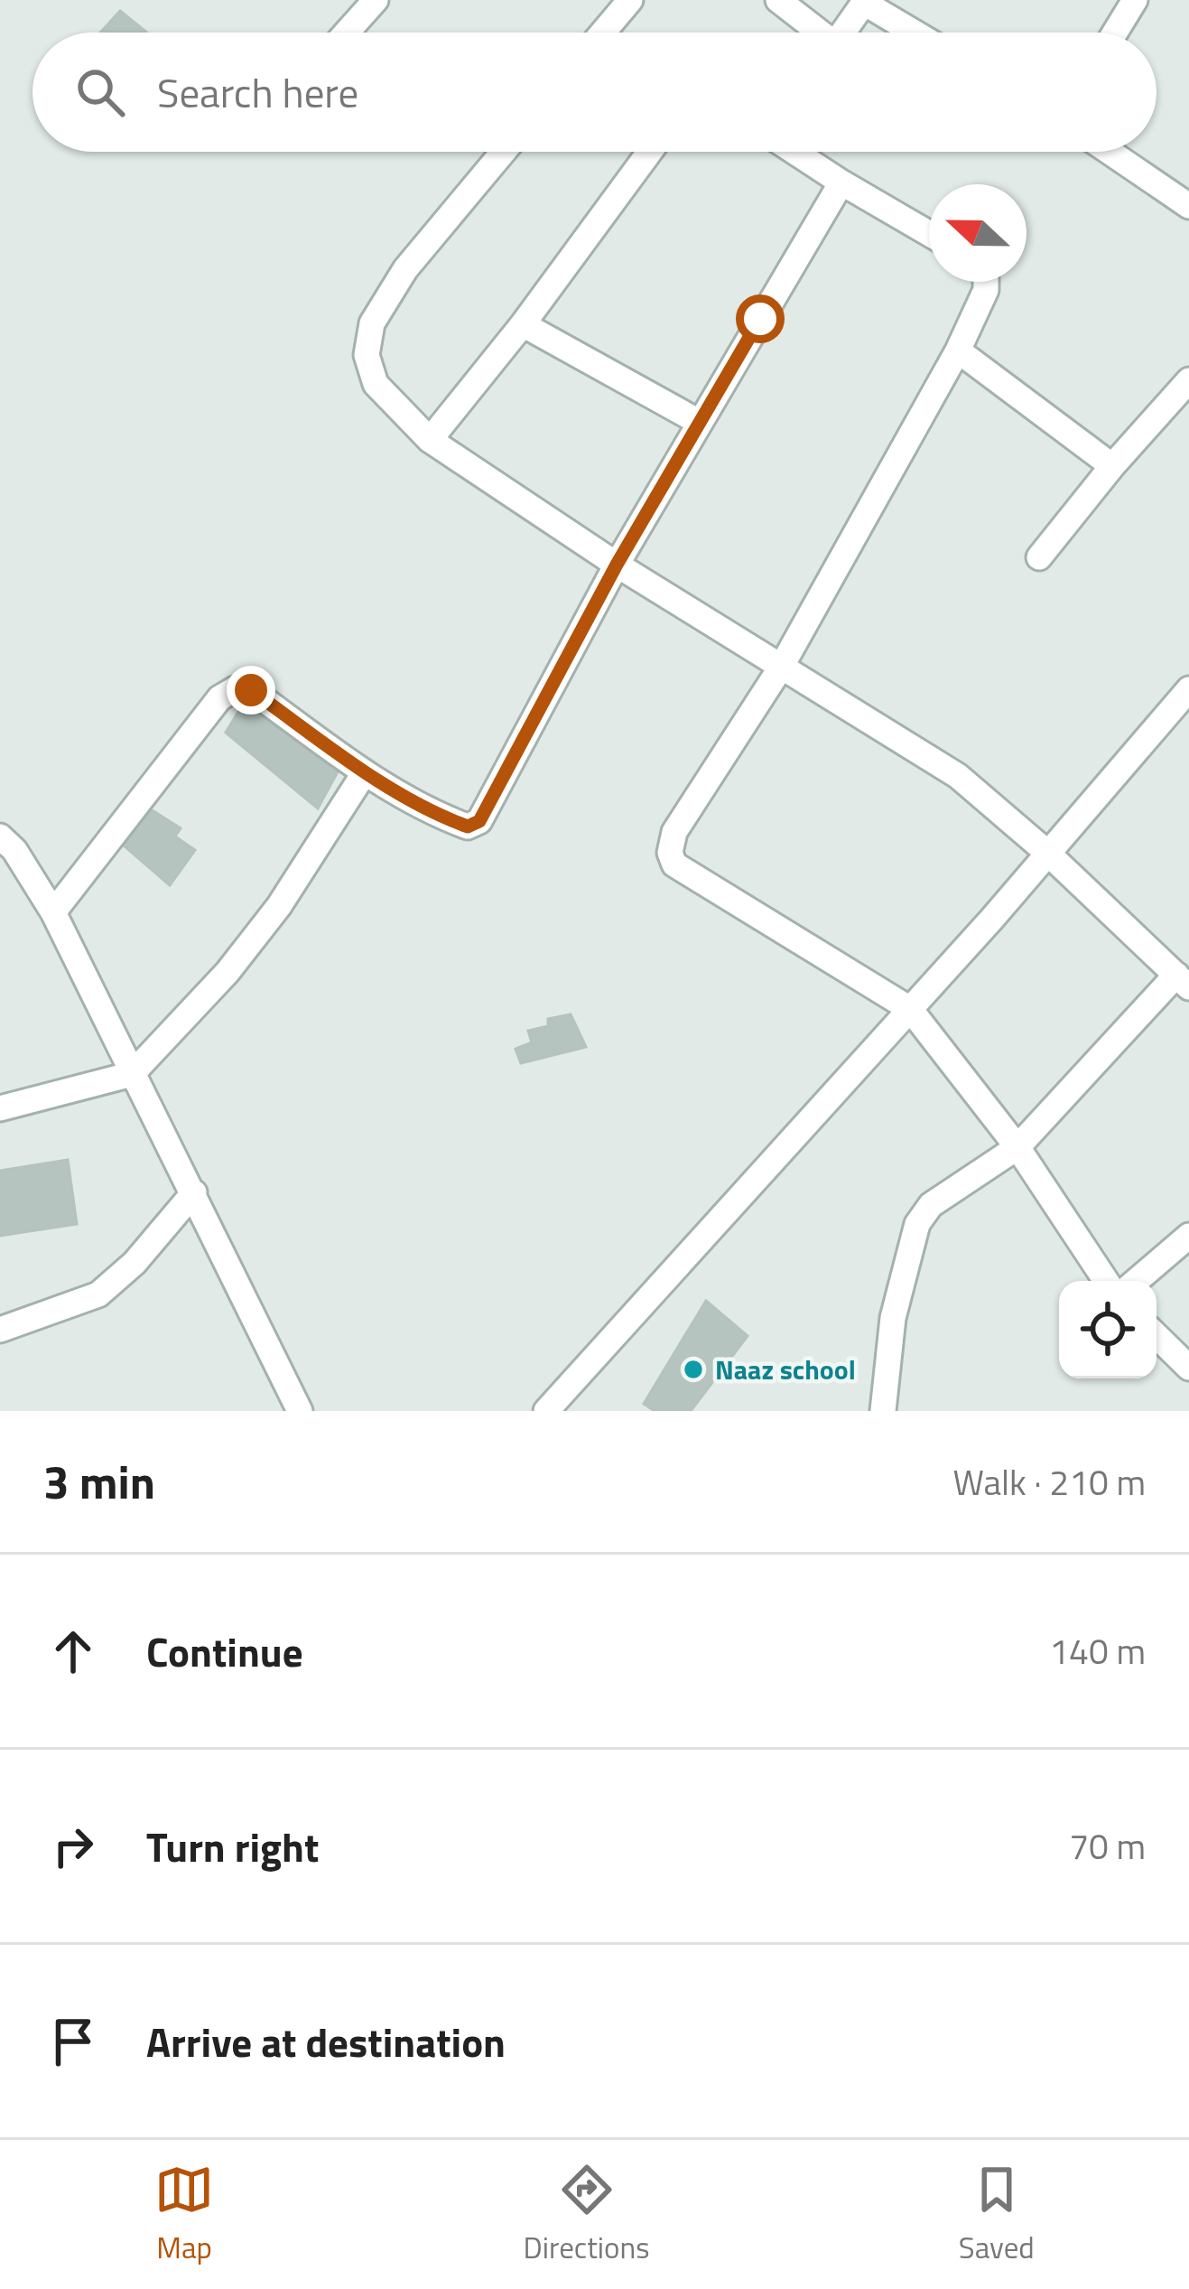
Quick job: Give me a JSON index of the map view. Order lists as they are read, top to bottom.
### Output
{
  "places": ["Naaz school"],
  "north": "left",
  "page": {
    "search": "Search here",
    "heading": ["3 min", "Walk · 210 m"],
    "list": [
      ["Continue", "140 m"],
      ["Turn right", "70 m"],
      "Arrive at destination"
    ],
    "nav": ["Map", "Directions", "Saved"]
  }
}
